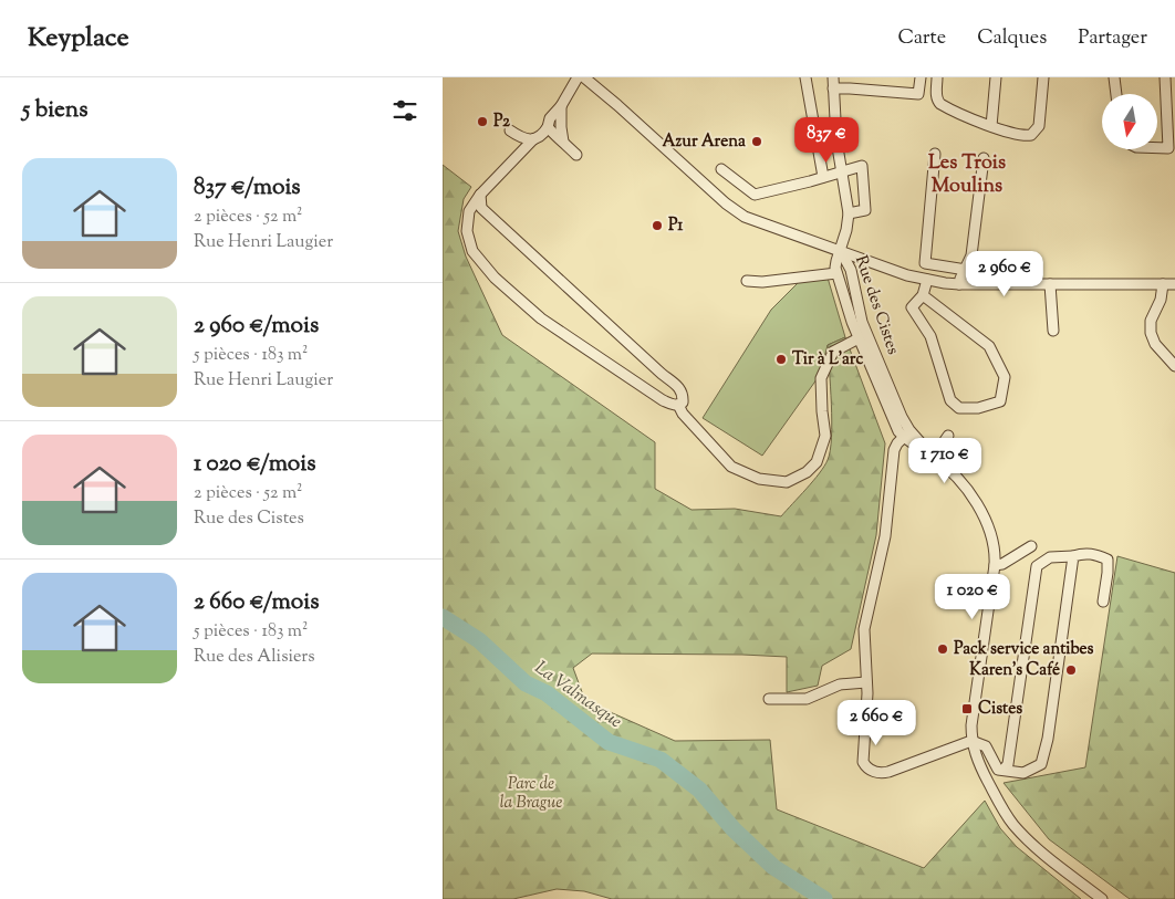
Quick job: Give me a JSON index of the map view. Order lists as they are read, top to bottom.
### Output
{
  "streets": {
    "street": ["Rue des Cistes"]
  },
  "districts": ["Les Trois Moulins"],
  "water": ["La Valmasque"],
  "parks": ["Parc de la Brague"],
  "places": {
    "other": [
      "P2",
      "Azur Arena",
      "P1",
      "Tir à L'arc",
      "Pack service antibes",
      "Karen's Café"
    ],
    "transit": ["Cistes"]
  },
  "north": "bottom",
  "page": {
    "header": "Keyplace",
    "nav": ["Carte", "Calques", "Partager"],
    "heading": "5 biens",
    "price": [
      "837 €",
      "2 960 €",
      "1 710 €",
      "1 020 €",
      "2 660 €"
    ],
    "list": [
      {
        "name": "837 €/mois",
        "note": "2 pièces · 52 m² · Rue Henri Laugier"
      },
      {
        "name": "2 960 €/mois",
        "note": "5 pièces · 183 m² · Rue Henri Laugier"
      },
      {
        "name": "1 020 €/mois",
        "note": "2 pièces · 52 m² · Rue des Cistes"
      },
      {
        "name": "2 660 €/mois",
        "note": "5 pièces · 183 m² · Rue des Alisiers"
      }
    ]
  }
}
